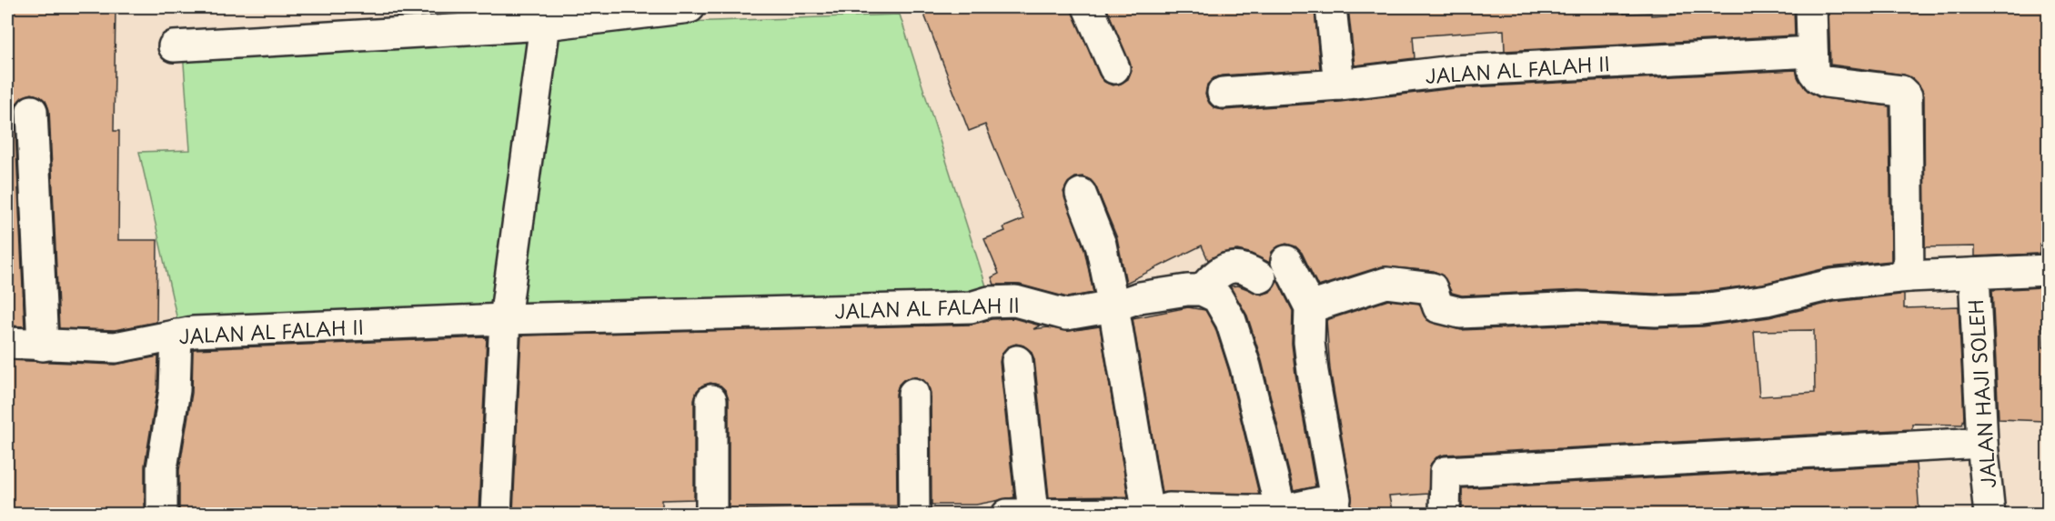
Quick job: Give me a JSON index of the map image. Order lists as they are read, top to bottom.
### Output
{
  "streets": {
    "street": ["JALAN AL FALAH II", "JALAN HAJI SOLEH"]
  }
}
